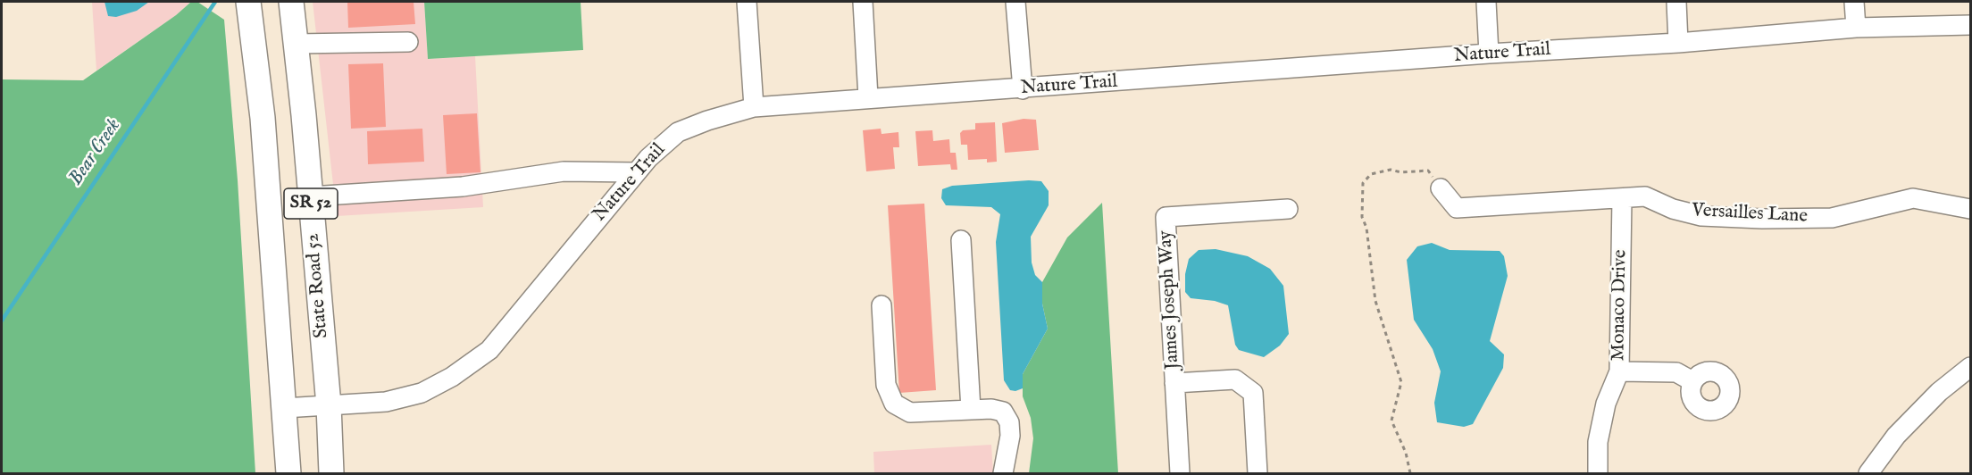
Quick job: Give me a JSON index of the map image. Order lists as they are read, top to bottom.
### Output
{
  "streets": {
    "main road": ["SR 52", "State Road 52"],
    "street": [
      "Nature Trail",
      "Versailles Lane",
      "James Joseph Way",
      "Monaco Drive"
    ]
  },
  "crossings": [
    ["Nature Trail", "SR 52"],
    ["Nature Trail", "State Road 52"],
    ["Versailles Lane", "Monaco Drive"]
  ],
  "water": ["Bear Creek"]
}
